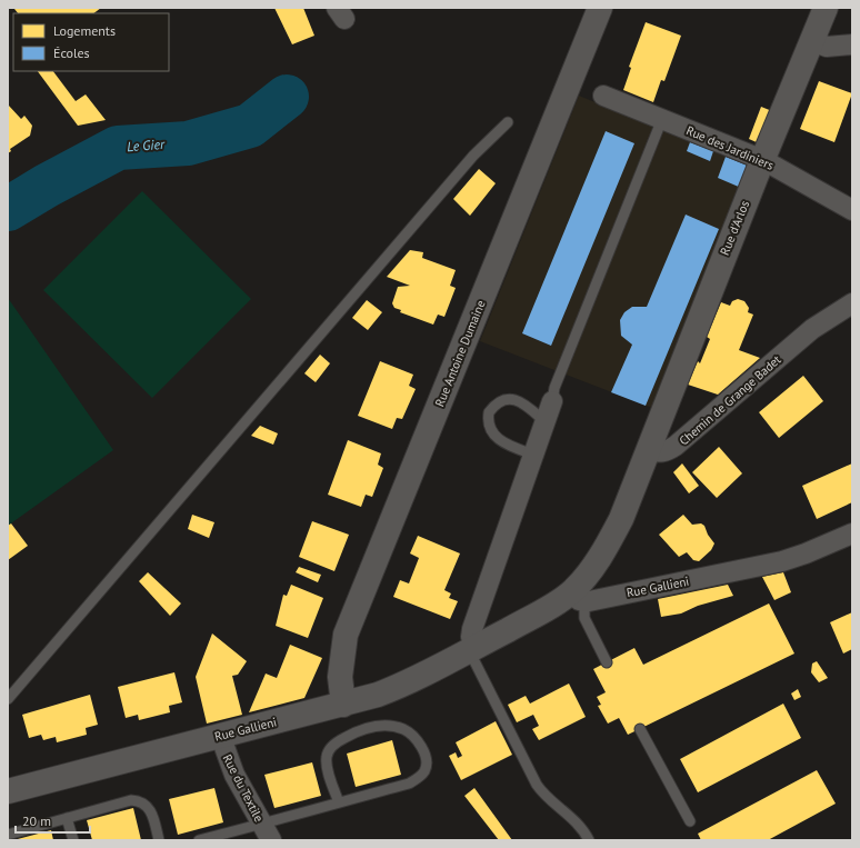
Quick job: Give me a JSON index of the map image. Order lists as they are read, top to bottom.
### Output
{
  "streets": {
    "main road": ["Rue d'Arlos", "Rue Antoine Dumaine", "Rue Gallieni"],
    "street": ["Rue des Jardiniers", "Chemin de Grange Badet", "Rue du Textile"]
  },
  "crossings": [
    ["Rue des Jardiniers", "Rue d'Arlos"],
    ["Rue d'Arlos", "Chemin de Grange Badet"],
    ["Rue Antoine Dumaine", "Rue Gallieni"],
    ["Rue Gallieni", "Rue du Textile"]
  ],
  "water": ["Le Gier"],
  "legend": ["Logements", "Écoles"],
  "scale_bar": "20 m"
}
